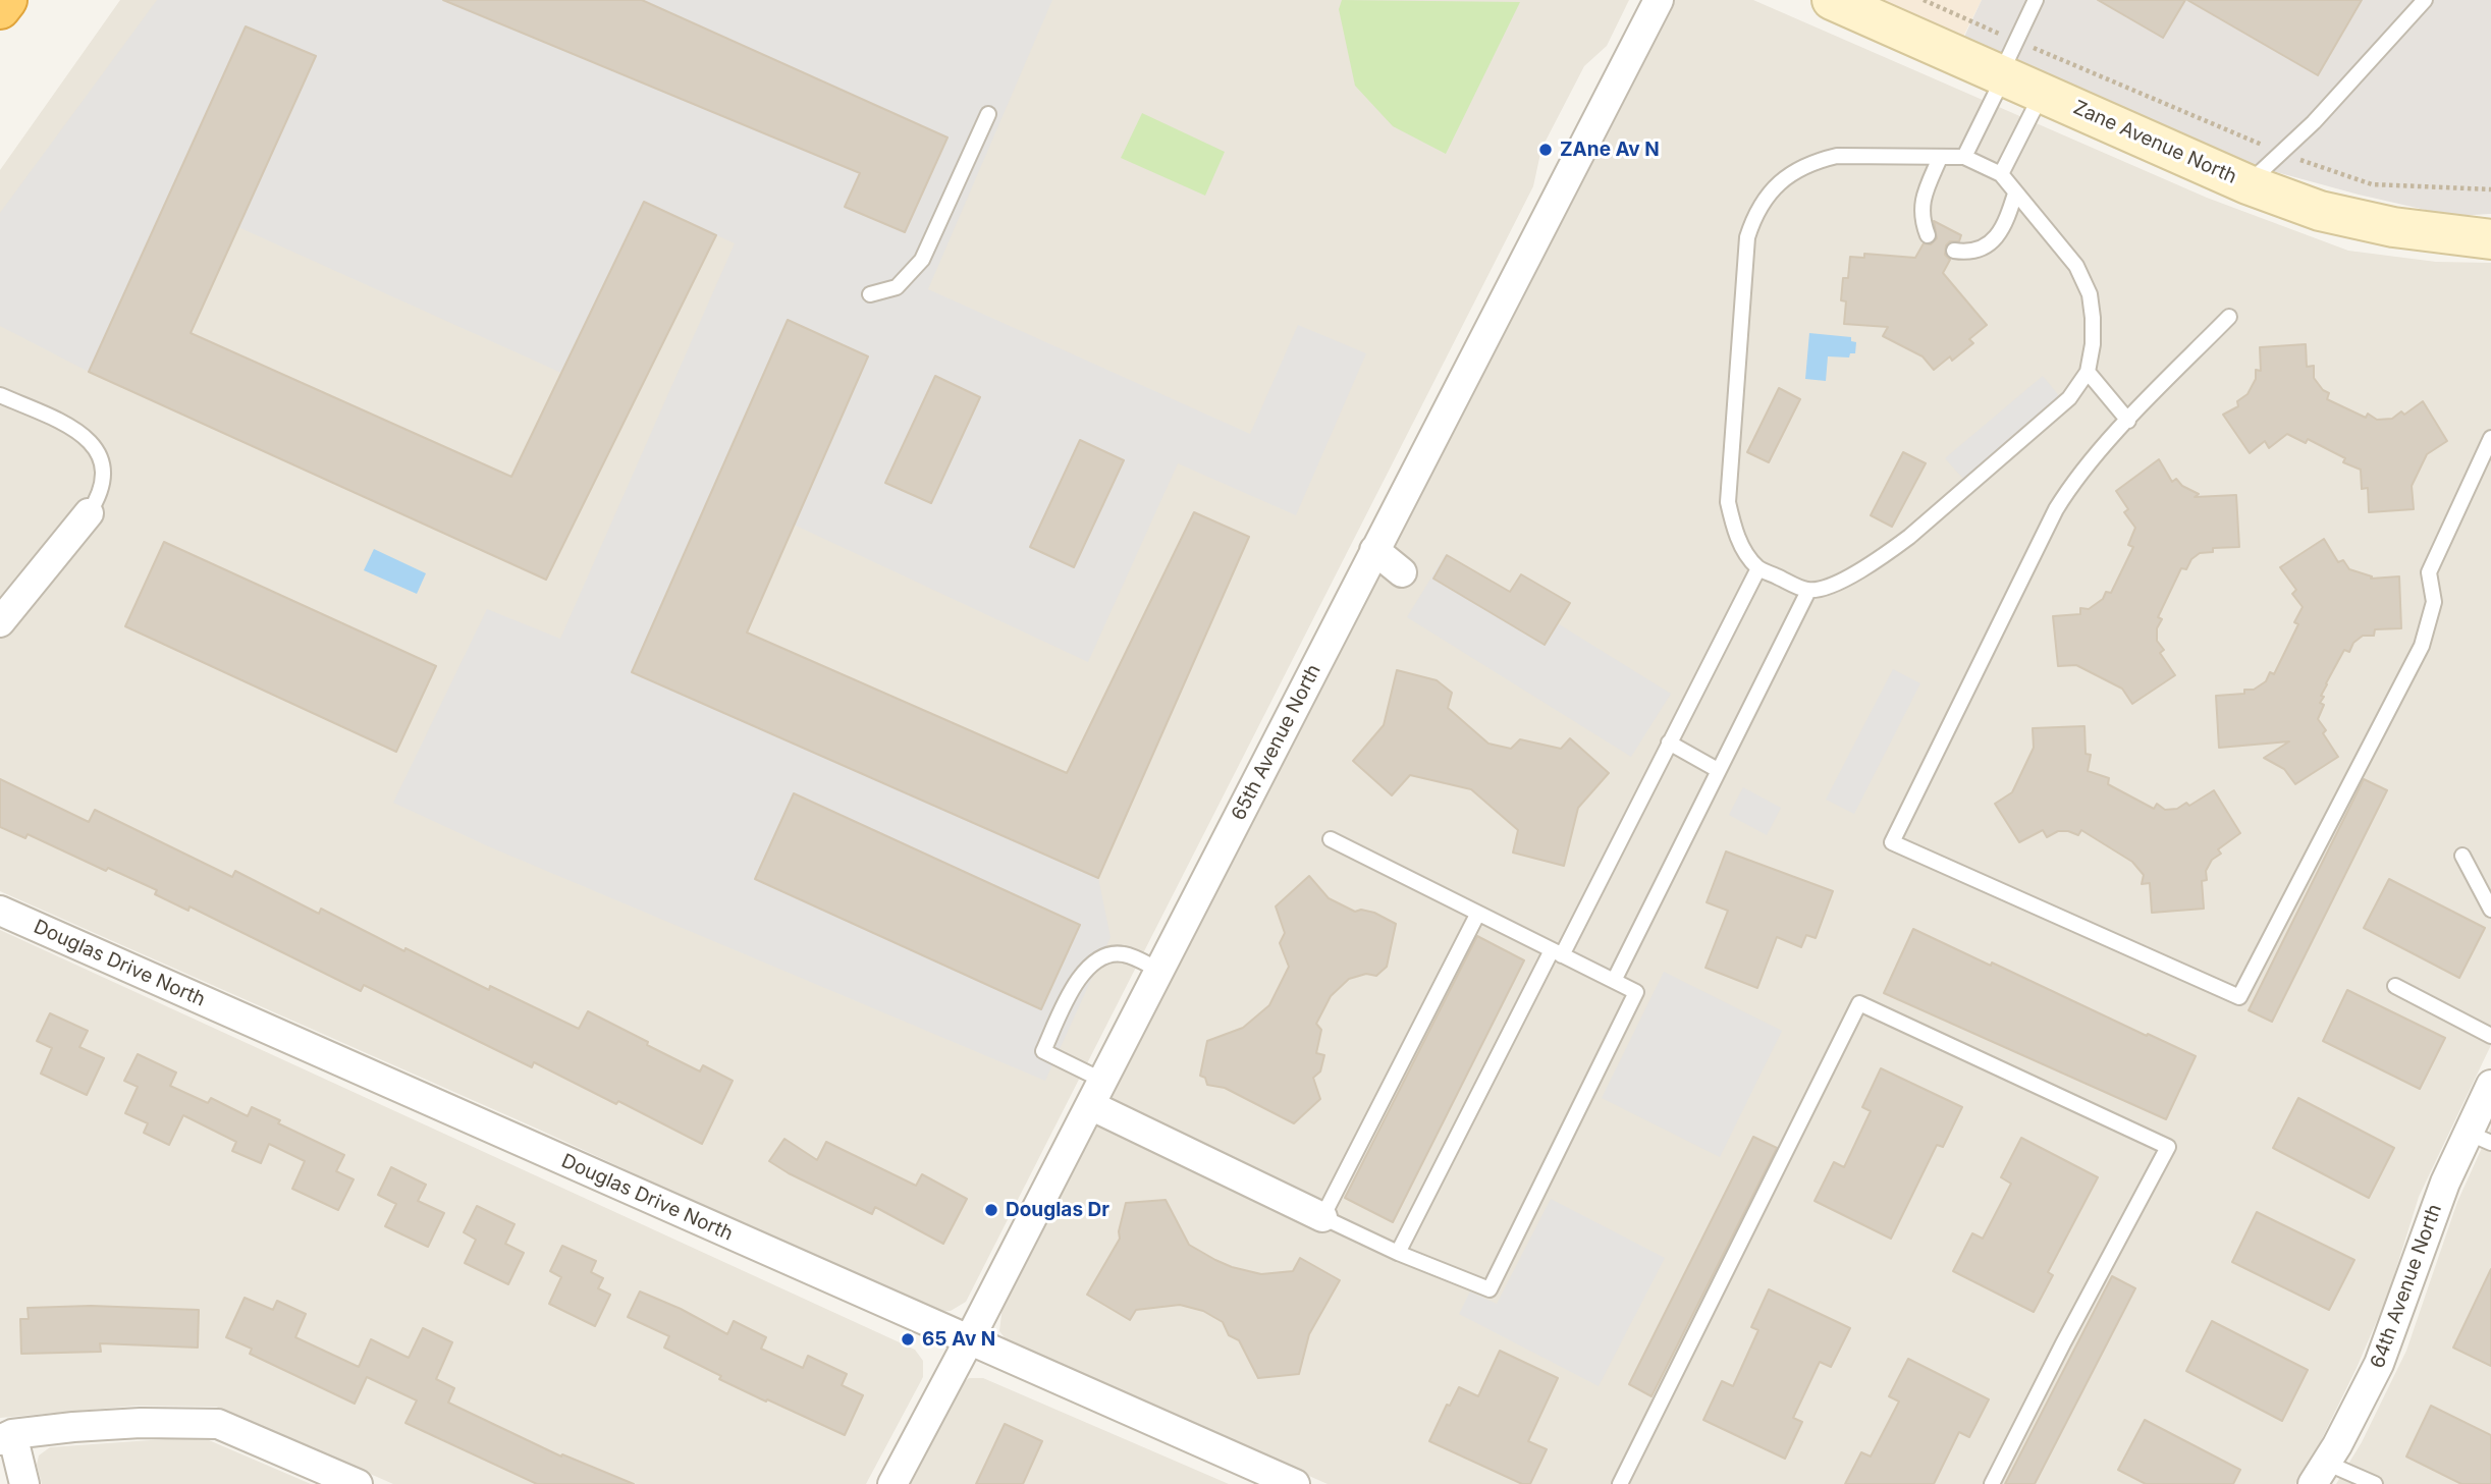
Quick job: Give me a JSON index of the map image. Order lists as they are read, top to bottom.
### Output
{
  "streets": {
    "street": [
      "Zane Avenue North",
      "65th Avenue North",
      "Douglas Drive North",
      "64th Avenue North"
    ]
  },
  "crossings": [
    ["65th Avenue North", "Douglas Drive North"]
  ],
  "places": ["ZAne Av N", "Douglas Dr", "65 Av N"]
}
